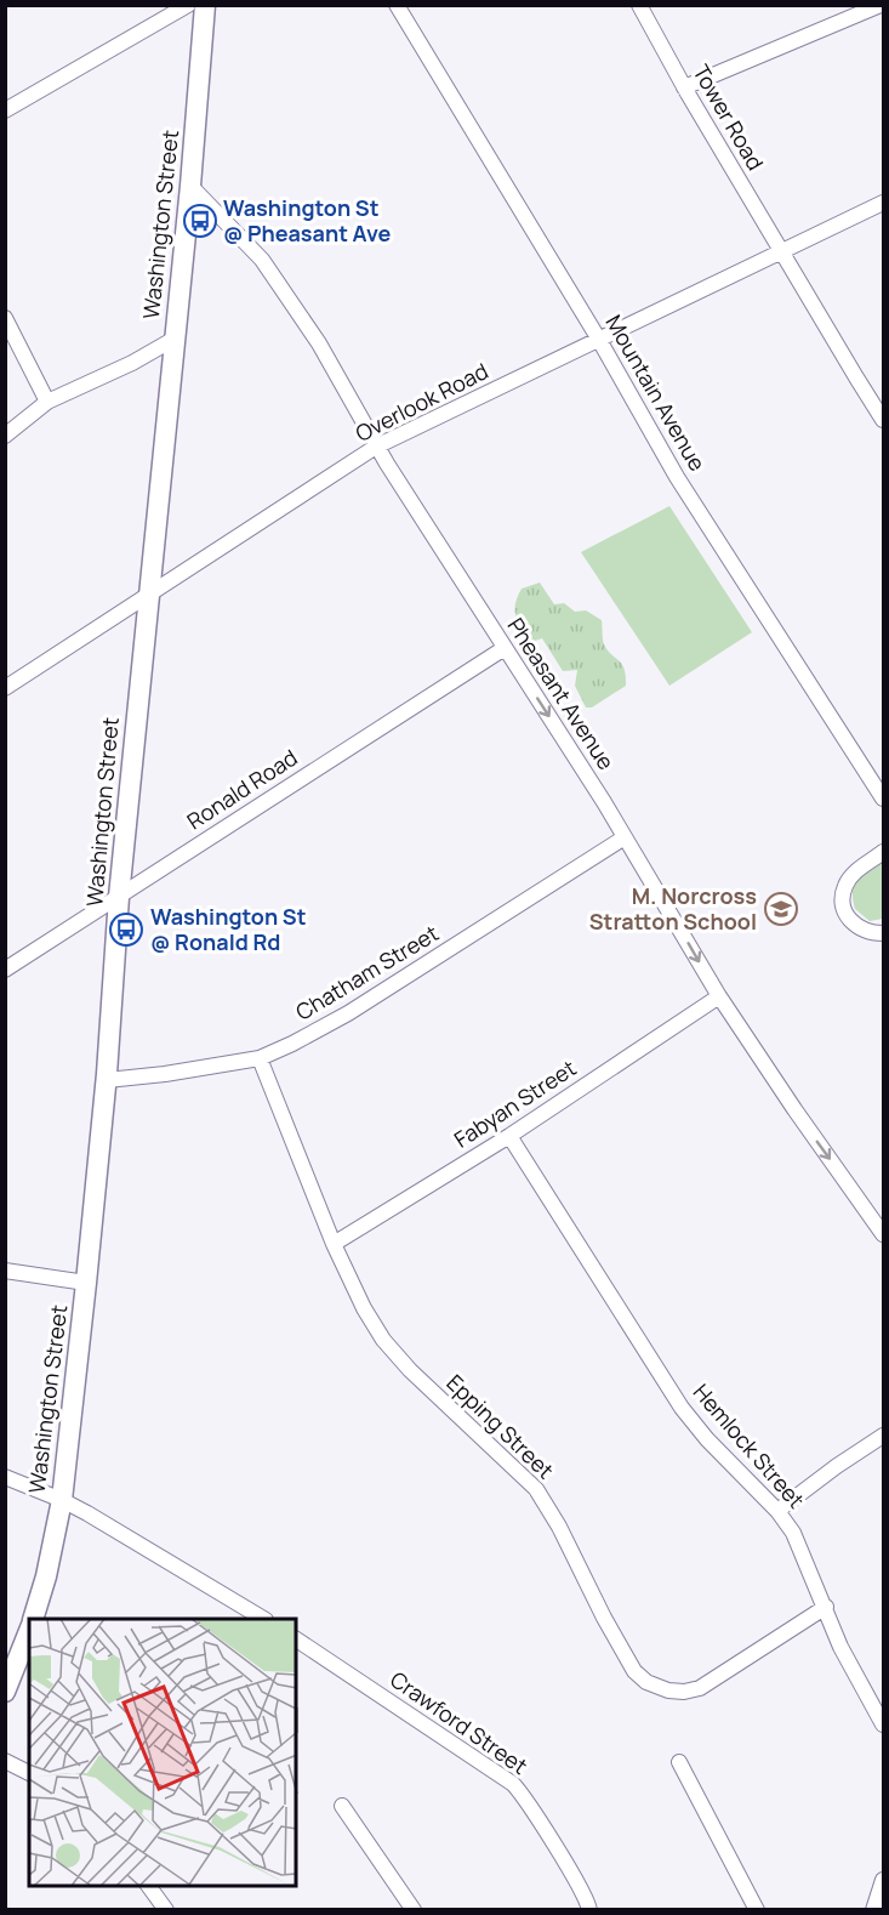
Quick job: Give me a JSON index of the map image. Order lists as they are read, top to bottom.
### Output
{
  "streets": {
    "street": [
      "Tower Road",
      "Washington Street",
      "Mountain Avenue",
      "Overlook Road",
      "Pheasant Avenue",
      "Ronald Road",
      "Chatham Street",
      "Fabyan Street",
      "Epping Street",
      "Hemlock Street",
      "Crawford Street"
    ]
  },
  "crossings": [
    ["Tower Road", "Overlook Road"],
    ["Washington Street", "Overlook Road"],
    ["Washington Street", "Pheasant Avenue"],
    ["Washington Street", "Ronald Road"],
    ["Washington Street", "Chatham Street"],
    ["Mountain Avenue", "Overlook Road"],
    ["Overlook Road", "Pheasant Avenue"],
    ["Pheasant Avenue", "Ronald Road"],
    ["Pheasant Avenue", "Chatham Street"],
    ["Pheasant Avenue", "Fabyan Street"],
    ["Chatham Street", "Epping Street"],
    ["Fabyan Street", "Epping Street"],
    ["Fabyan Street", "Hemlock Street"],
    ["Epping Street", "Hemlock Street"]
  ],
  "one_way": ["Pheasant Avenue"],
  "places": {
    "bus stop": ["Washington St @ Pheasant Ave", "Washington St @ Ronald Rd"],
    "school or university": ["M. Norcross Stratton School"]
  }
}
